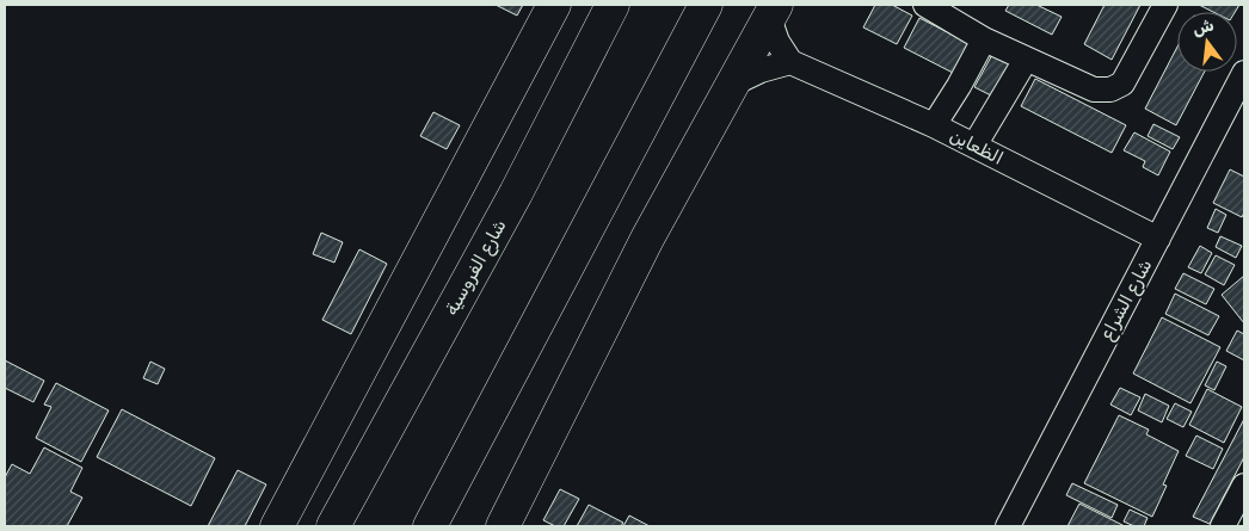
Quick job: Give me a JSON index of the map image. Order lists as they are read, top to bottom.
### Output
{
  "streets": {
    "main road": ["شارع الفروسية"],
    "street": ["الظعاين", "شارع الشراع"]
  },
  "crossings": [
    ["الظعاين", "شارع الشراع"]
  ],
  "north": "top"
}
